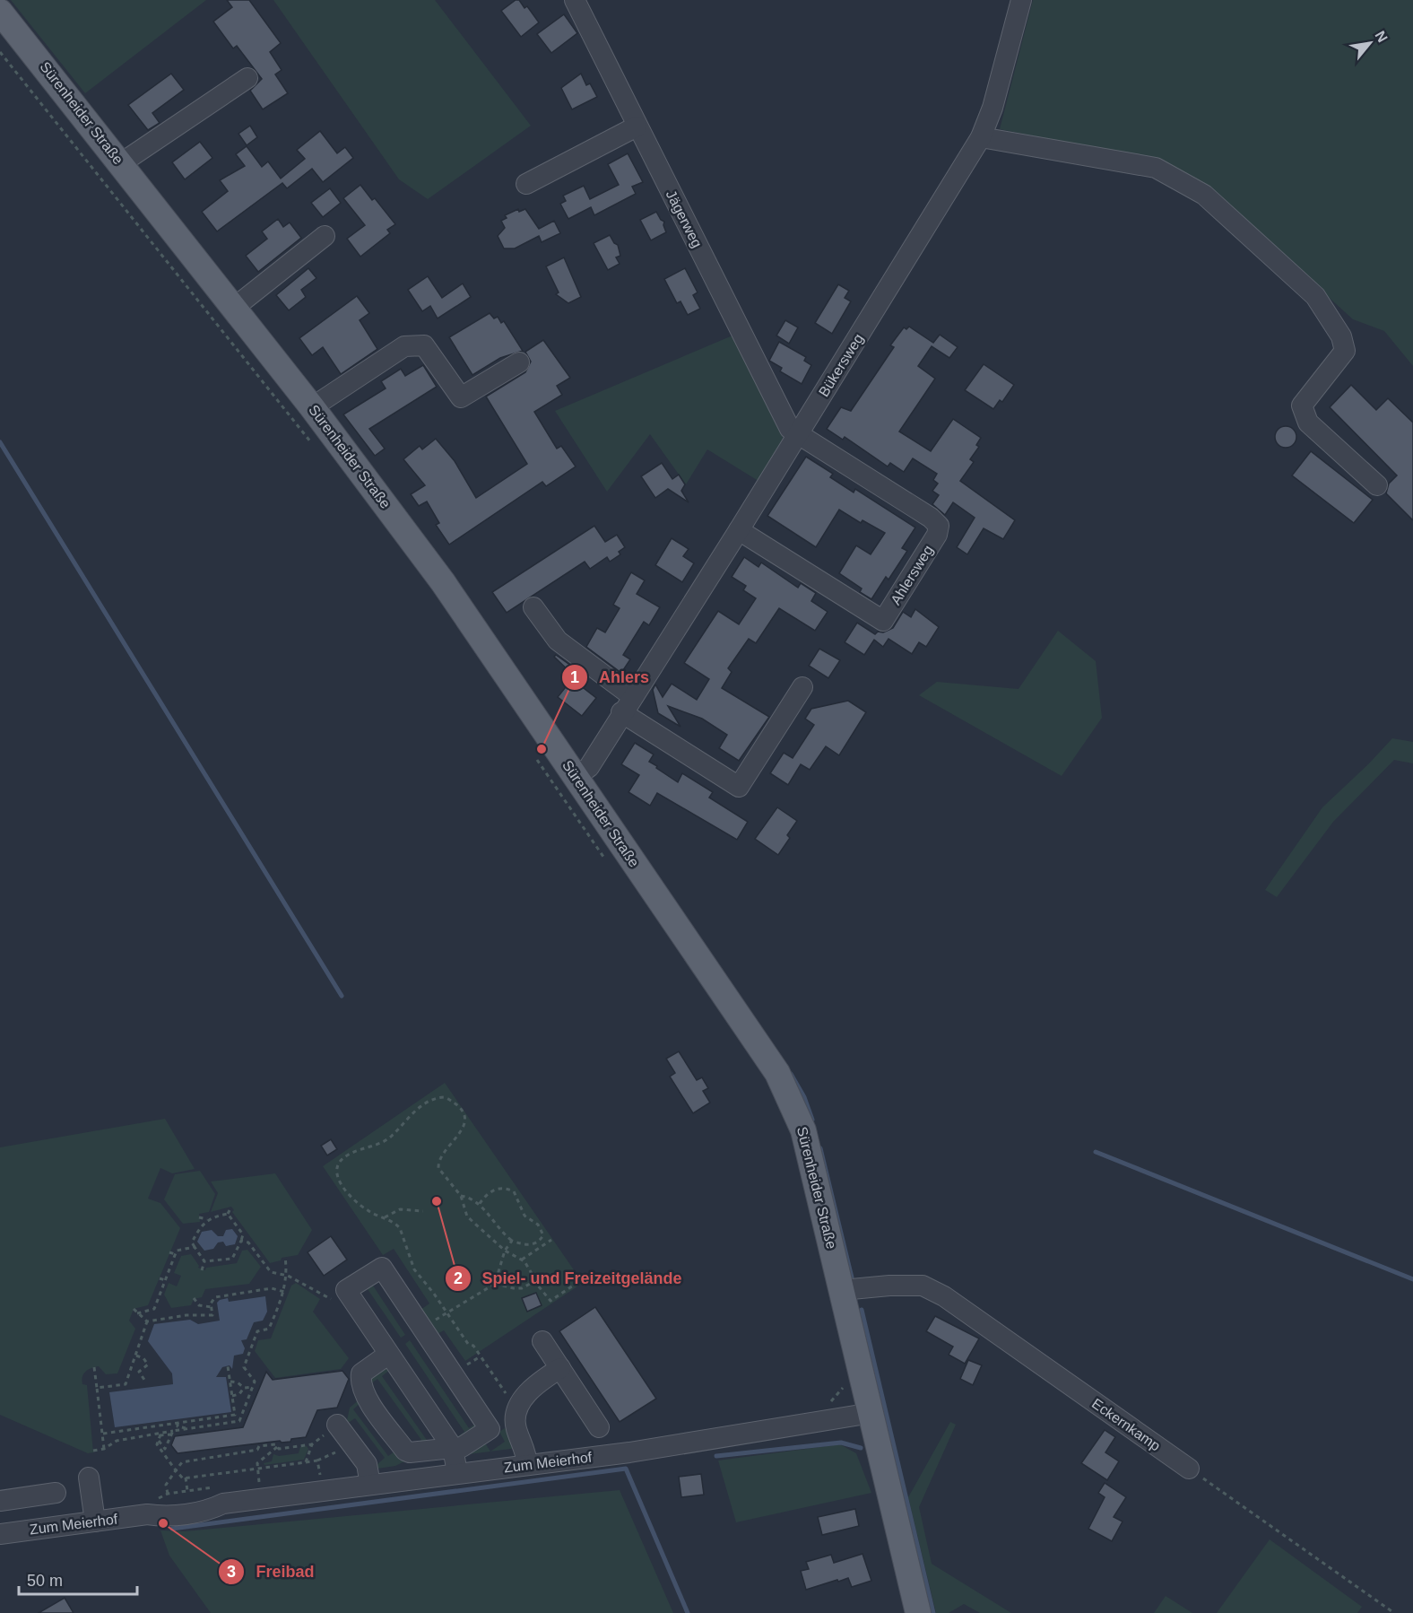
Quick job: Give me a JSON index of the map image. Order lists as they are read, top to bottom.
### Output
{
  "streets": {
    "main road": ["Sürenheider Straße"],
    "street": [
      "Jägerweg",
      "Bükersweg",
      "Ahlersweg",
      "Eckernkamp",
      "Zum Meierhof"
    ]
  },
  "crossings": [
    ["Sürenheider Straße", "Bükersweg"],
    ["Sürenheider Straße", "Eckernkamp"],
    ["Sürenheider Straße", "Zum Meierhof"],
    ["Jägerweg", "Bükersweg"],
    ["Jägerweg", "Ahlersweg"],
    ["Bükersweg", "Ahlersweg"]
  ],
  "places": ["Ahlers", "Spiel- und Freizeitgelände", "Freibad"],
  "scale_bar": "50 m",
  "north": "top right"
}
